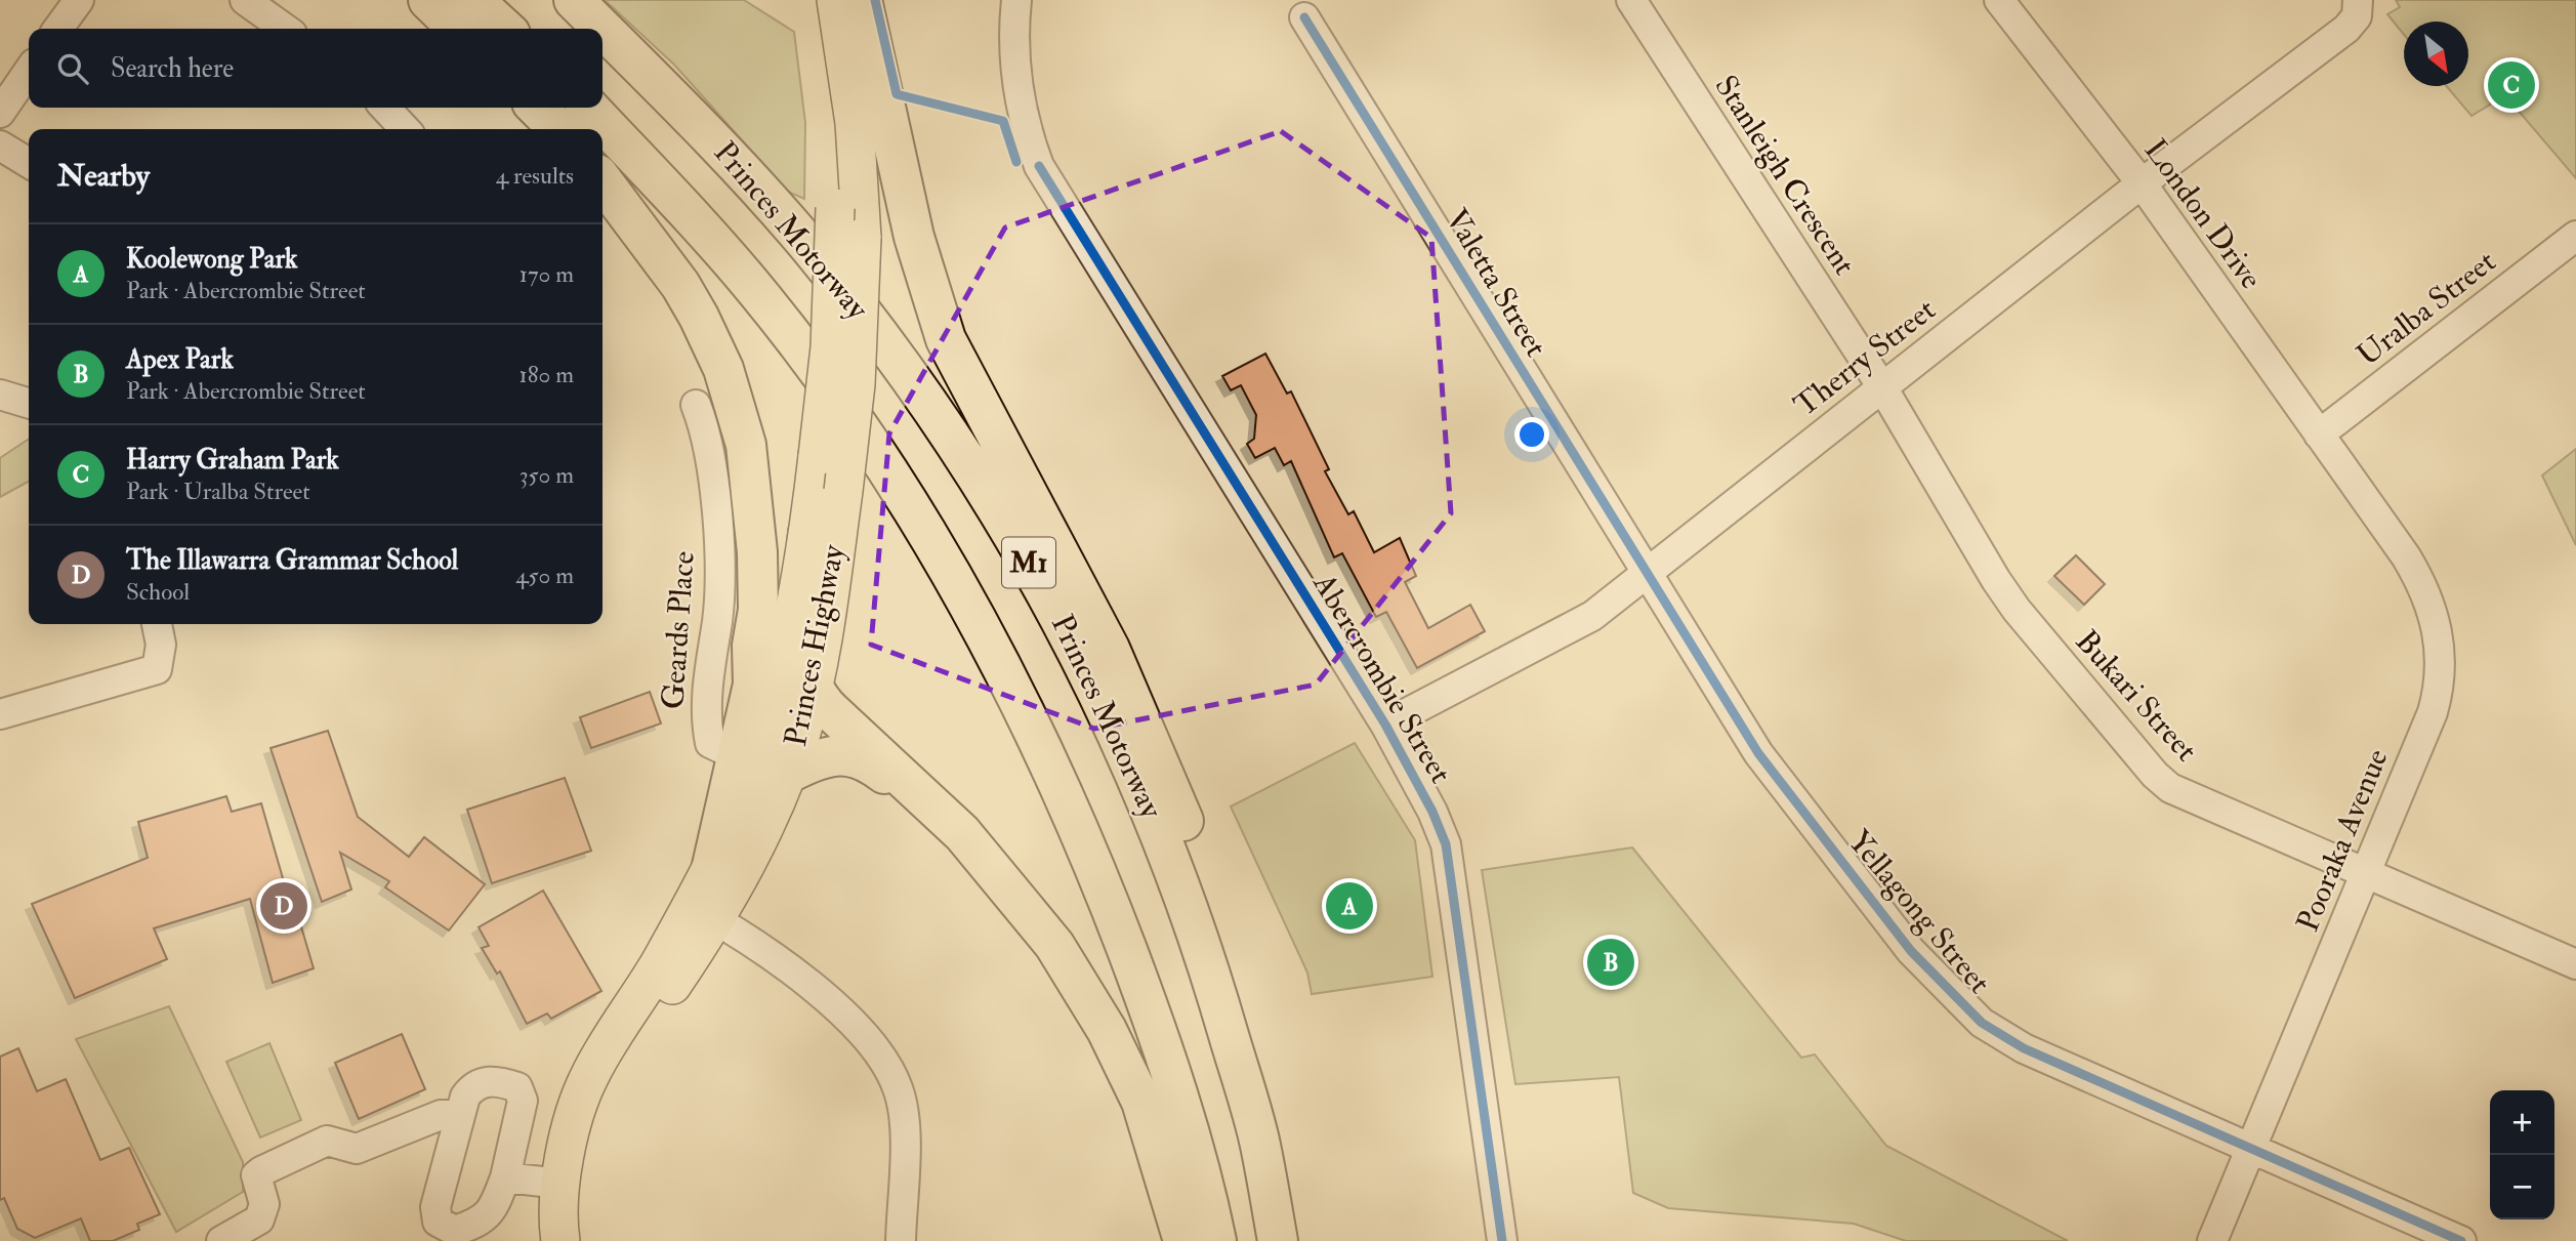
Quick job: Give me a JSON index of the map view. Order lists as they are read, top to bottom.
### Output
{
  "streets": {
    "highway": ["Princes Motorway", "M1"],
    "main road": ["Princes Highway"],
    "street": [
      "Stanleigh Crescent",
      "London Drive",
      "Valetta Street",
      "Uralba Street",
      "Therry Street",
      "Geards Place",
      "Abercrombie Street",
      "Bukari Street",
      "Pooraka Avenue",
      "Yellagong Street"
    ]
  },
  "crossings": [
    ["Stanleigh Crescent", "Therry Street"],
    ["Stanleigh Crescent", "Bukari Street"],
    ["London Drive", "Uralba Street"],
    ["London Drive", "Therry Street"],
    ["London Drive", "Pooraka Avenue"],
    ["Valetta Street", "Therry Street"],
    ["Valetta Street", "Yellagong Street"],
    ["Therry Street", "Abercrombie Street"],
    ["Therry Street", "Bukari Street"],
    ["Therry Street", "Yellagong Street"],
    ["Geards Place", "Princes Highway"],
    ["Bukari Street", "Pooraka Avenue"],
    ["Pooraka Avenue", "Yellagong Street"]
  ],
  "north": "bottom right",
  "page": {
    "search": "Search here",
    "pins": [
      "C",
      "A",
      "D",
      "B"
    ],
    "heading": ["Nearby", "4 results"],
    "list": [
      {
        "mark": "A",
        "name": "Koolewong Park",
        "note": "Park · Abercrombie Street",
        "value": "170 m"
      },
      {
        "mark": "B",
        "name": "Apex Park",
        "note": "Park · Abercrombie Street",
        "value": "180 m"
      },
      {
        "mark": "C",
        "name": "Harry Graham Park",
        "note": "Park · Uralba Street",
        "value": "350 m"
      },
      {
        "mark": "D",
        "name": "The Illawarra Grammar School",
        "note": "School",
        "value": "450 m"
      }
    ],
    "map_buttons": ["+", "−"]
  }
}
